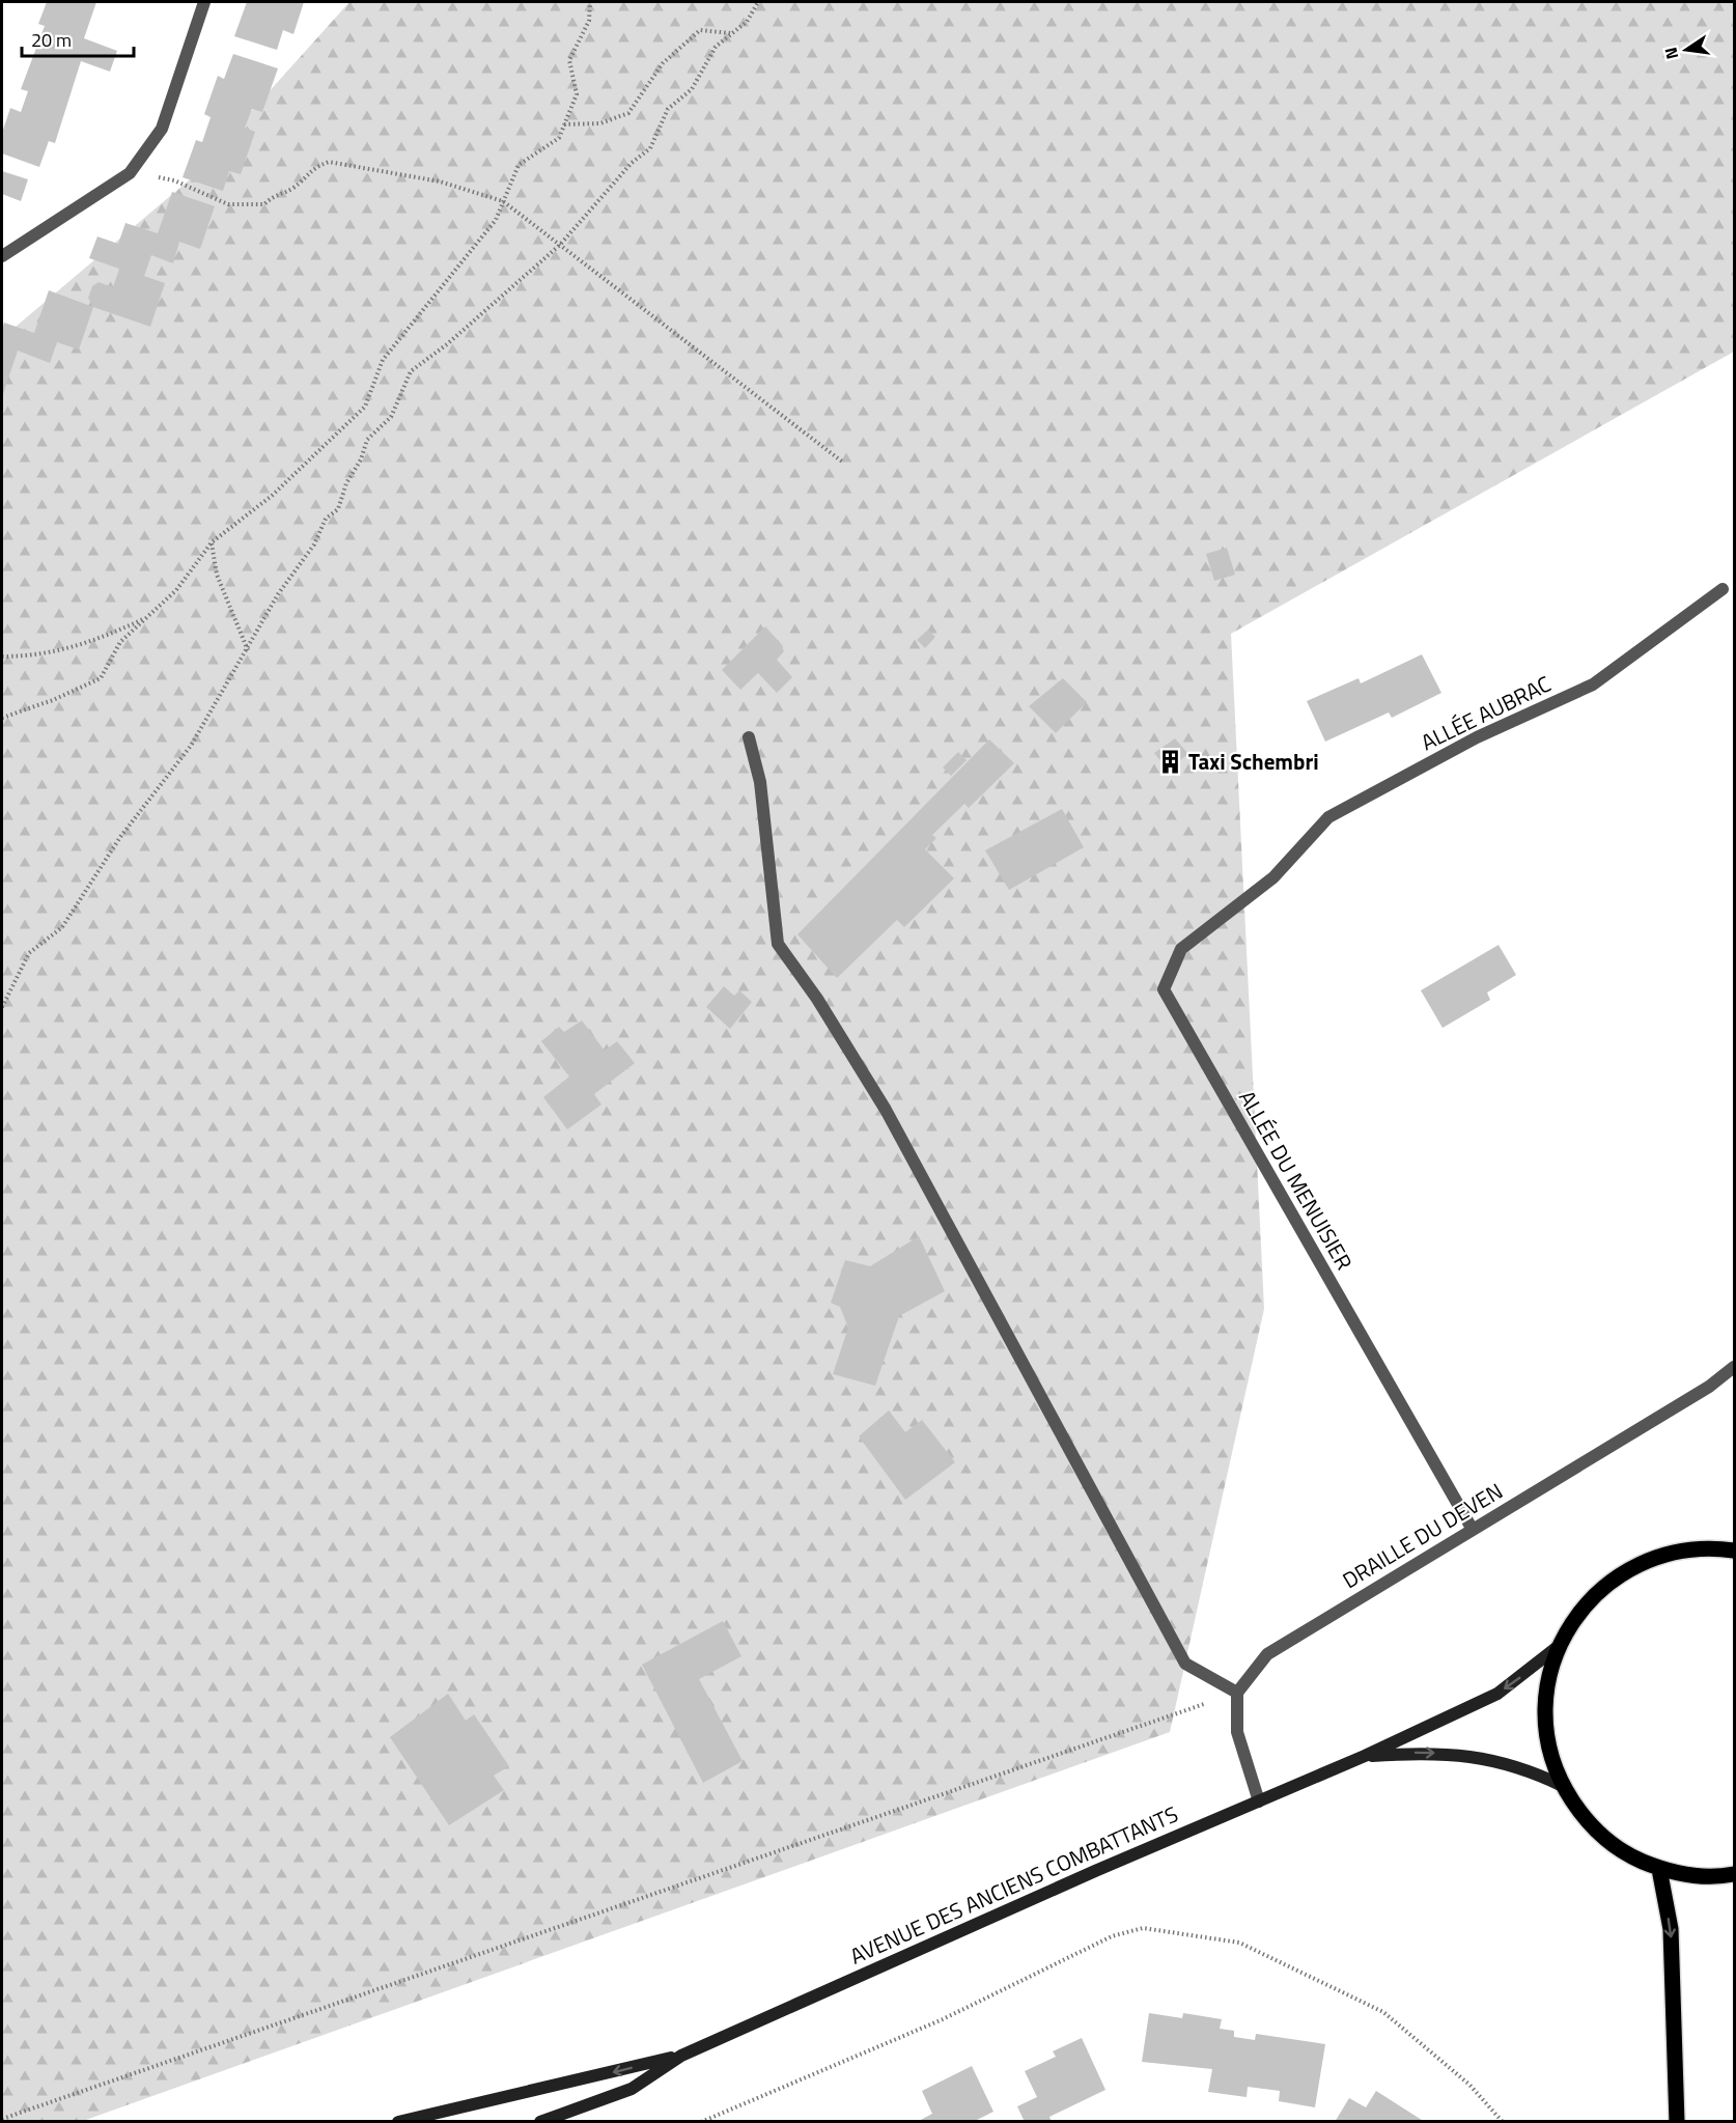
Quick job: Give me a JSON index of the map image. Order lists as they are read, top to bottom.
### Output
{
  "streets": {
    "main road": ["AVENUE DES ANCIENS COMBATTANTS"],
    "street": ["ALLÉE AUBRAC", "ALLÉE DU MENUISIER", "DRAILLE DU DEVEN"]
  },
  "crossings": [
    ["ALLÉE AUBRAC", "ALLÉE DU MENUISIER"],
    ["ALLÉE DU MENUISIER", "DRAILLE DU DEVEN"]
  ],
  "places": {
    "building": ["Taxi Schembri"]
  },
  "scale_bar": "20 m",
  "north": "left"
}
